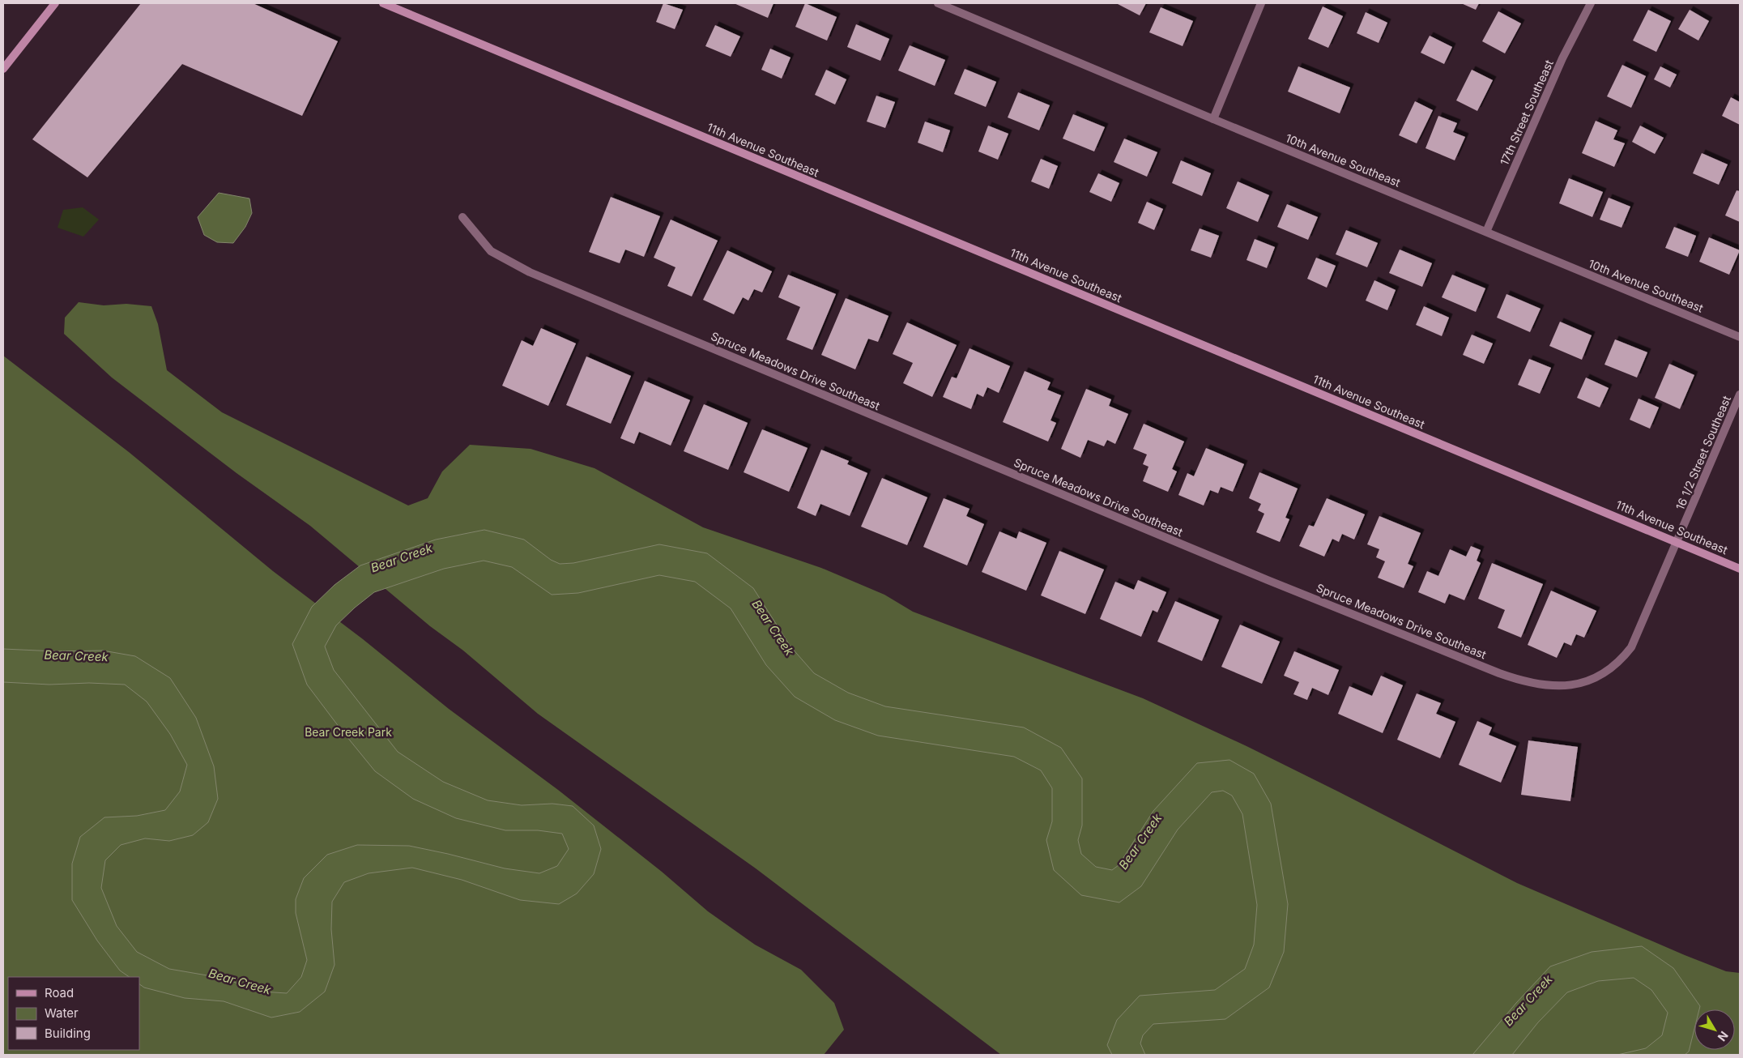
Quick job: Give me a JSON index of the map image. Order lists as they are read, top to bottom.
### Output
{
  "streets": {
    "main road": ["11th Avenue Southeast"],
    "street": [
      "17th Street Southeast",
      "10th Avenue Southeast",
      "Spruce Meadows Drive Southeast",
      "16 1/2 Street Southeast"
    ]
  },
  "crossings": [
    ["17th Street Southeast", "10th Avenue Southeast"],
    ["11th Avenue Southeast", "Spruce Meadows Drive Southeast"],
    ["11th Avenue Southeast", "16 1/2 Street Southeast"],
    ["Spruce Meadows Drive Southeast", "16 1/2 Street Southeast"]
  ],
  "water": ["Bear Creek"],
  "parks": ["Bear Creek Park"],
  "legend": ["Road", "Water", "Building"],
  "north": "bottom right"
}
